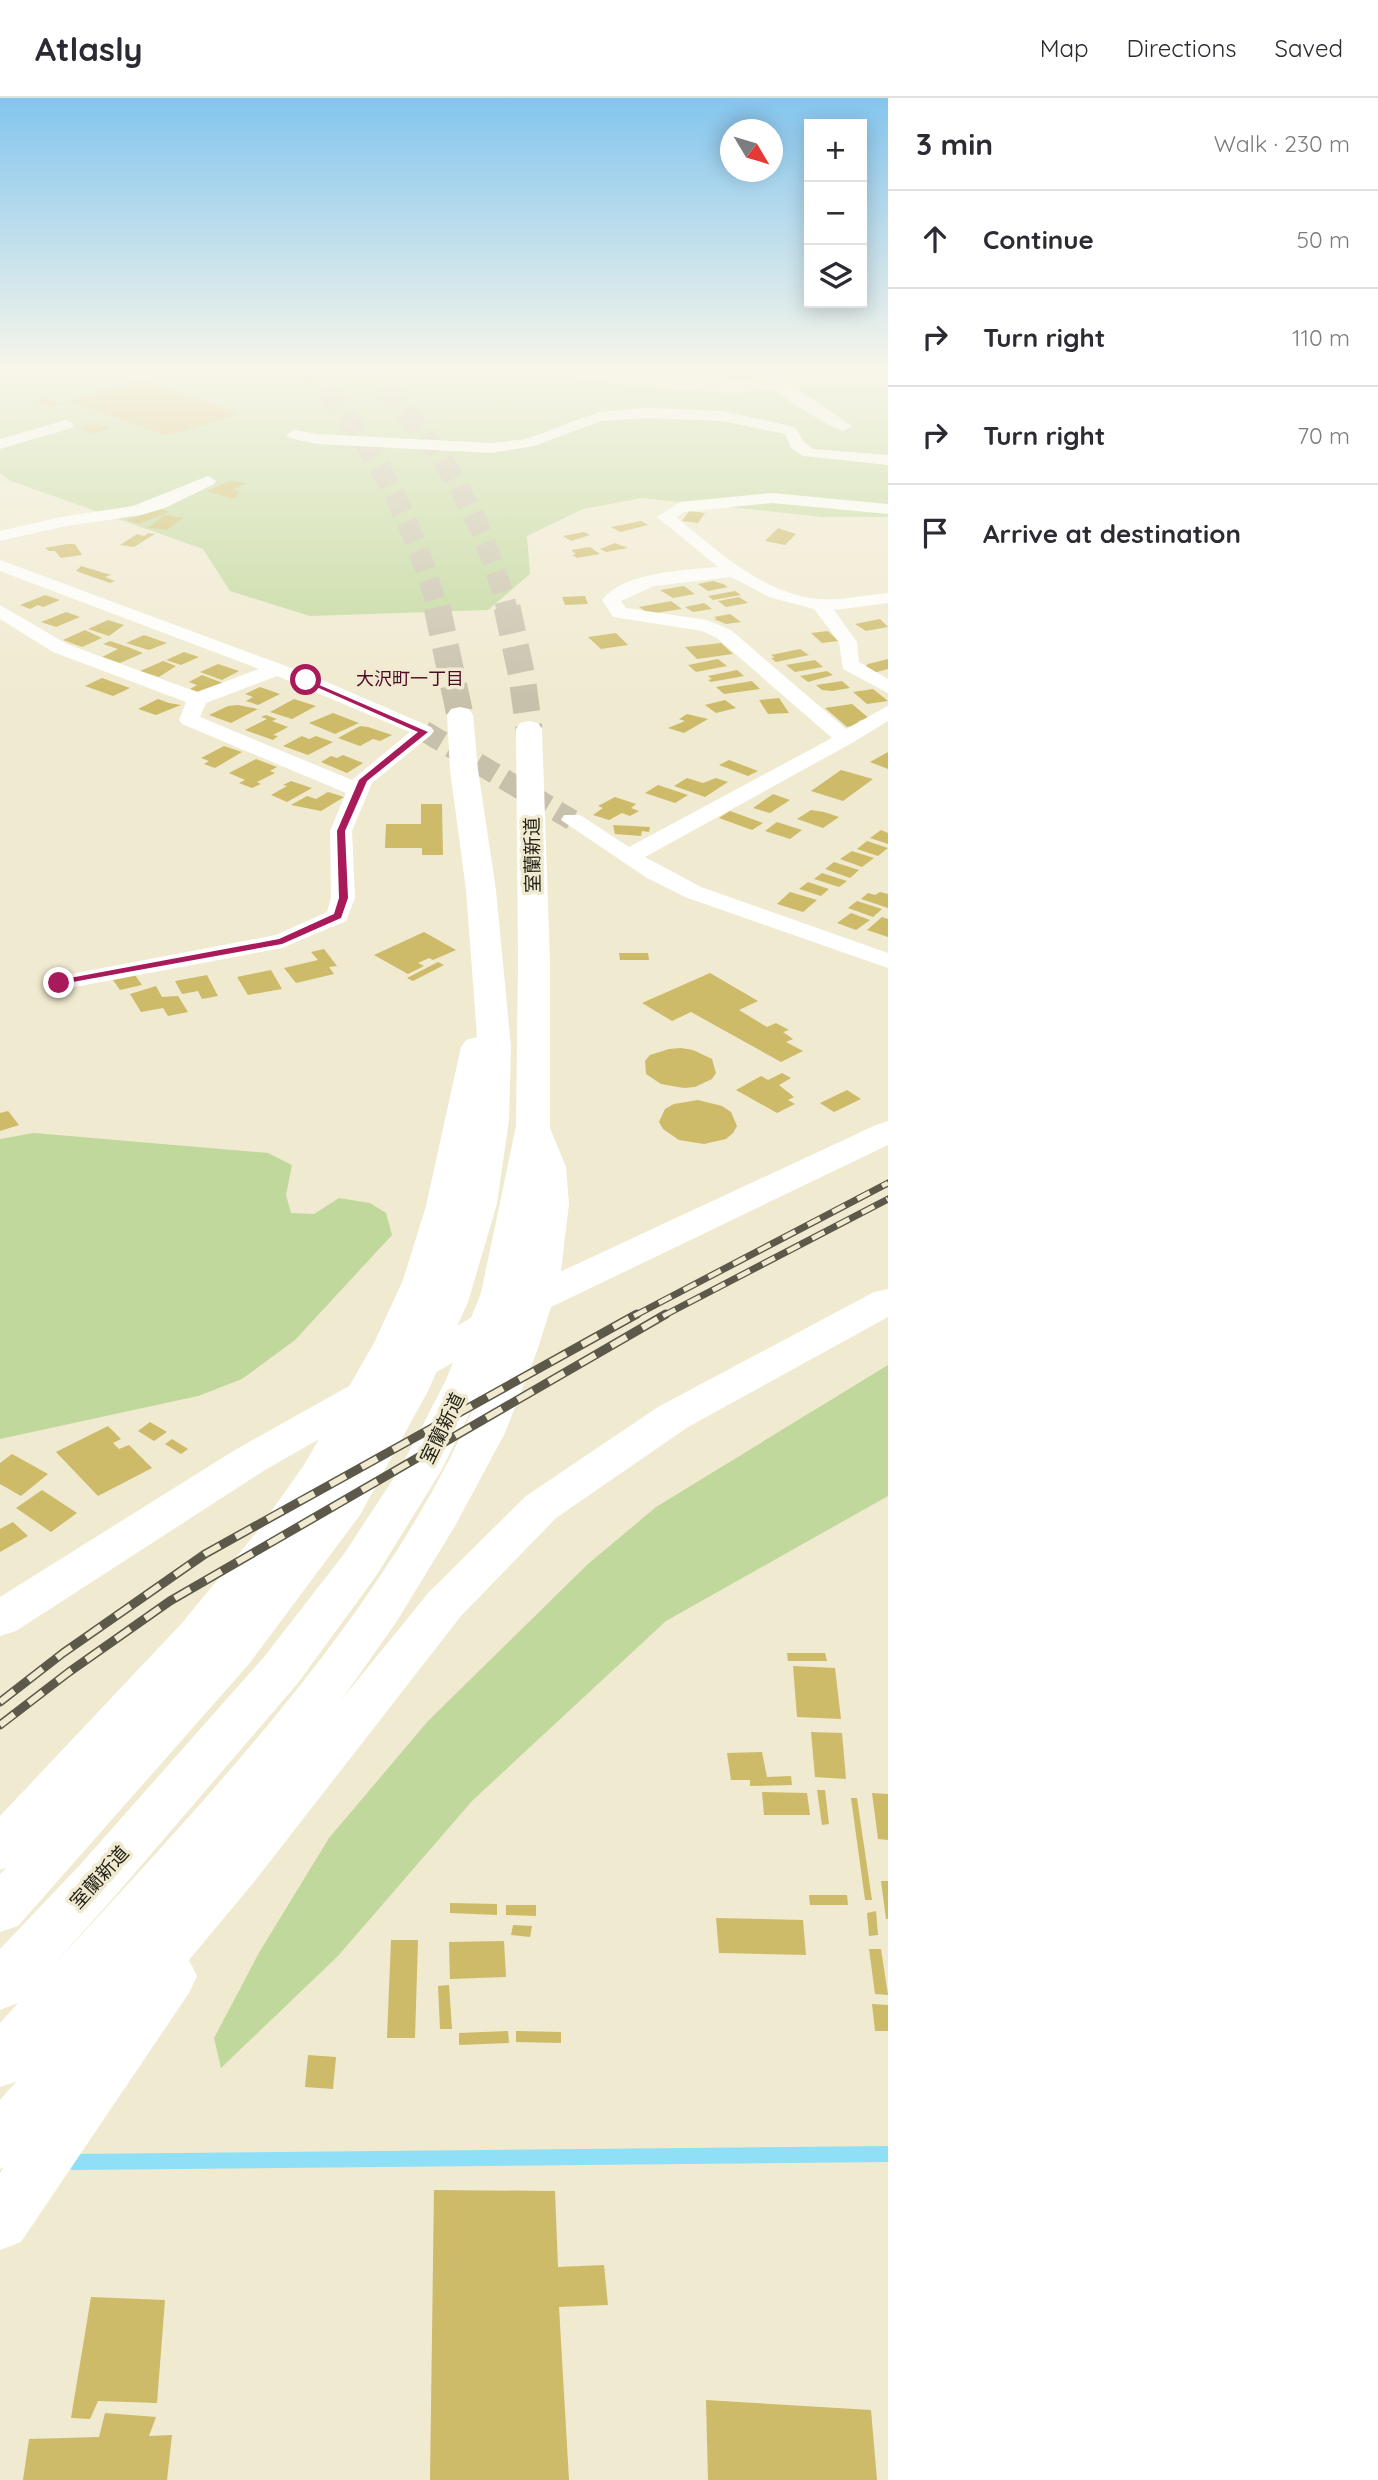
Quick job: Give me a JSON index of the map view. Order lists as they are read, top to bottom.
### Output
{
  "streets": {
    "main road": ["室蘭新道"]
  },
  "districts": ["大沢町一丁目"],
  "north": "bottom right",
  "page": {
    "header": "Atlasly",
    "nav": ["Map", "Directions", "Saved"],
    "heading": ["3 min", "Walk · 230 m"],
    "map_buttons": ["+", "−"],
    "list": [
      ["Continue", "50 m"],
      ["Turn right", "110 m"],
      ["Turn right", "70 m"],
      "Arrive at destination"
    ]
  }
}
